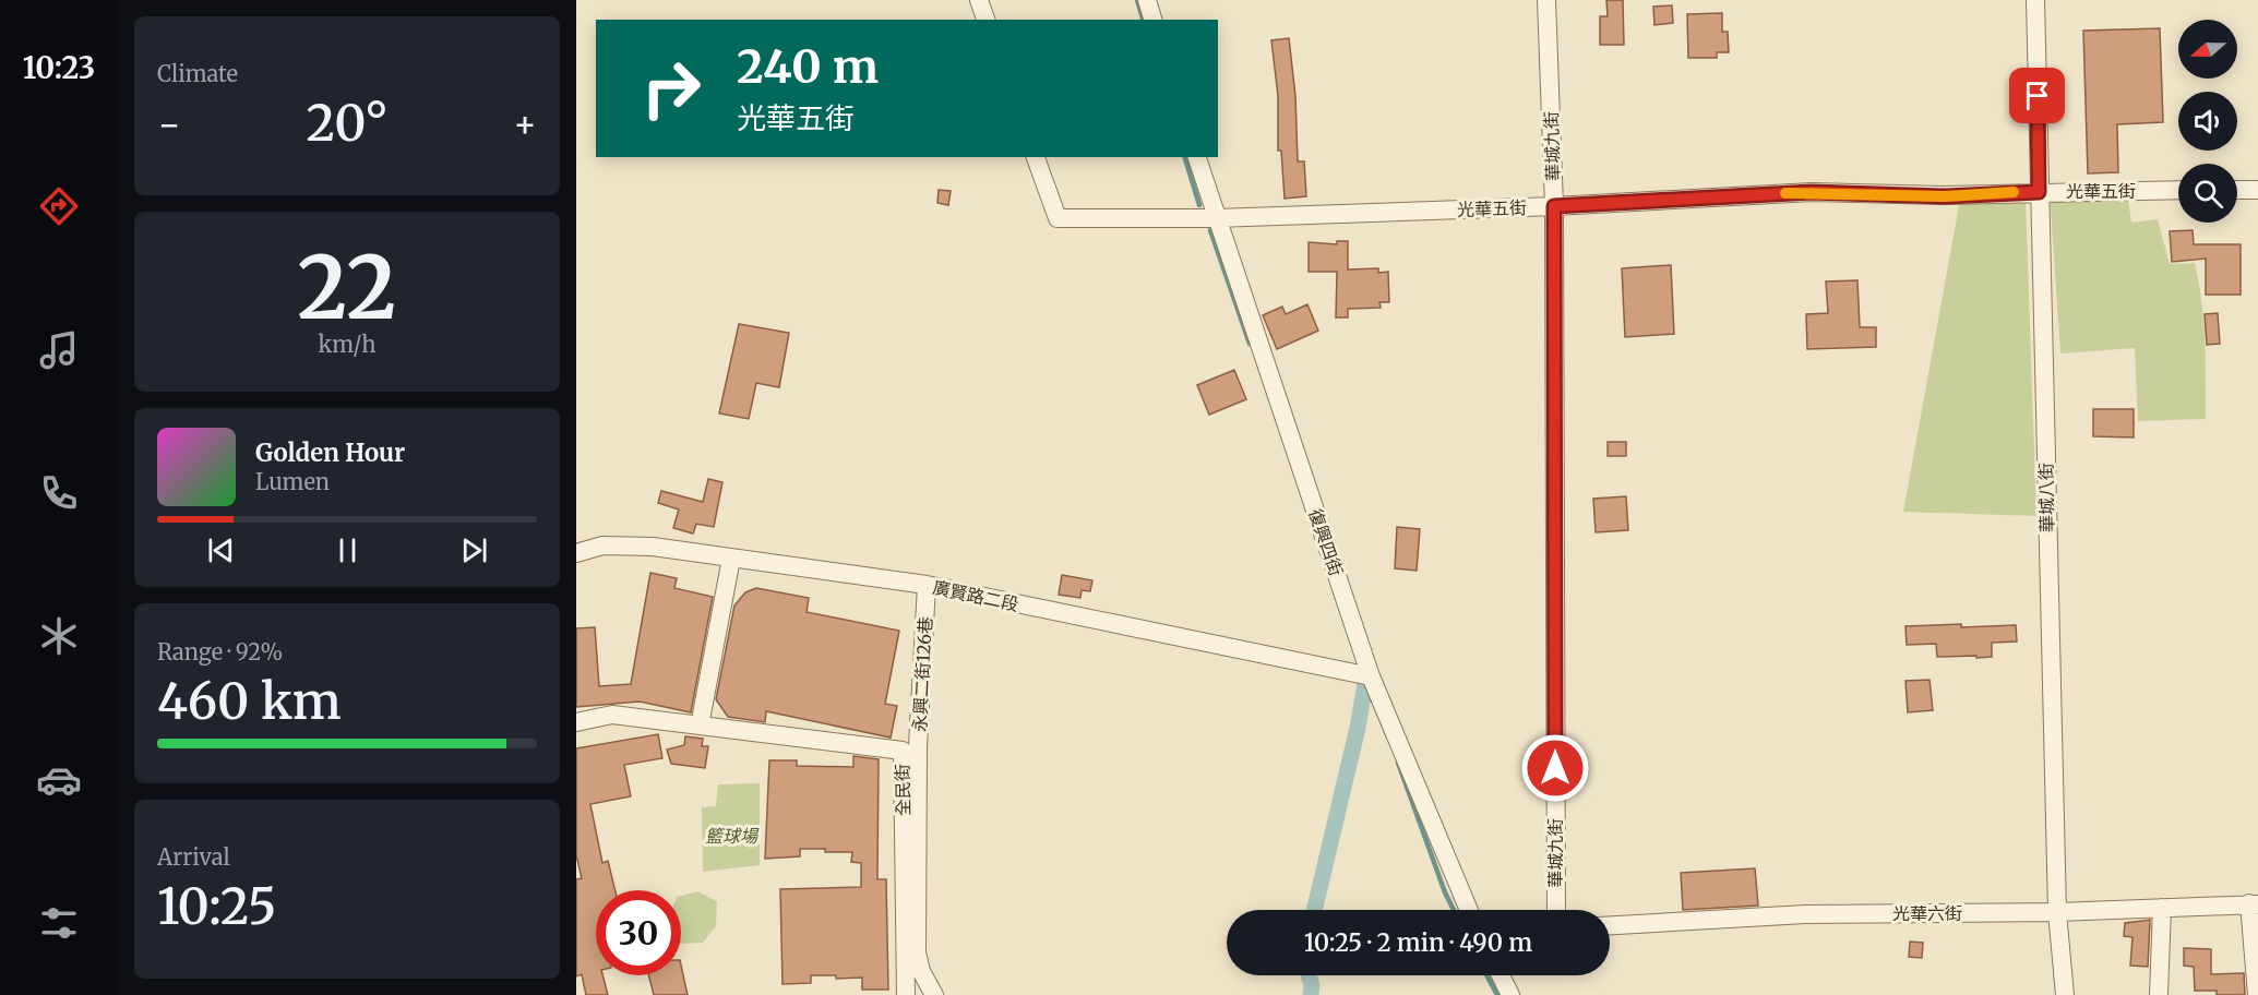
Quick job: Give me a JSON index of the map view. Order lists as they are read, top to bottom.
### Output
{
  "streets": {
    "street": [
      "華城九街",
      "光華五街",
      "華城八街",
      "復興四街",
      "廣賢路二段",
      "永興二街126巷",
      "全民街",
      "光華六街"
    ]
  },
  "crossings": [
    ["華城九街", "光華五街"],
    ["光華五街", "華城八街"],
    ["光華五街", "復興四街"],
    ["華城八街", "光華六街"],
    ["復興四街", "廣賢路二段"],
    ["廣賢路二段", "永興二街126巷"]
  ],
  "parks": ["籃球場"],
  "north": "left",
  "page": {
    "tabs": "10:23",
    "tile": [
      "Climate",
      ["22", "km/h"],
      ["Range · 92%", "460 km"],
      ["Arrival", "10:25"]
    ],
    "turn": ["240 m", "光華五街"],
    "heat": ["−", "20°", "+"],
    "song": ["Golden Hour", "Lumen"],
    "limit": "30",
    "trip": "10:25 · 2 min · 490 m"
  }
}
